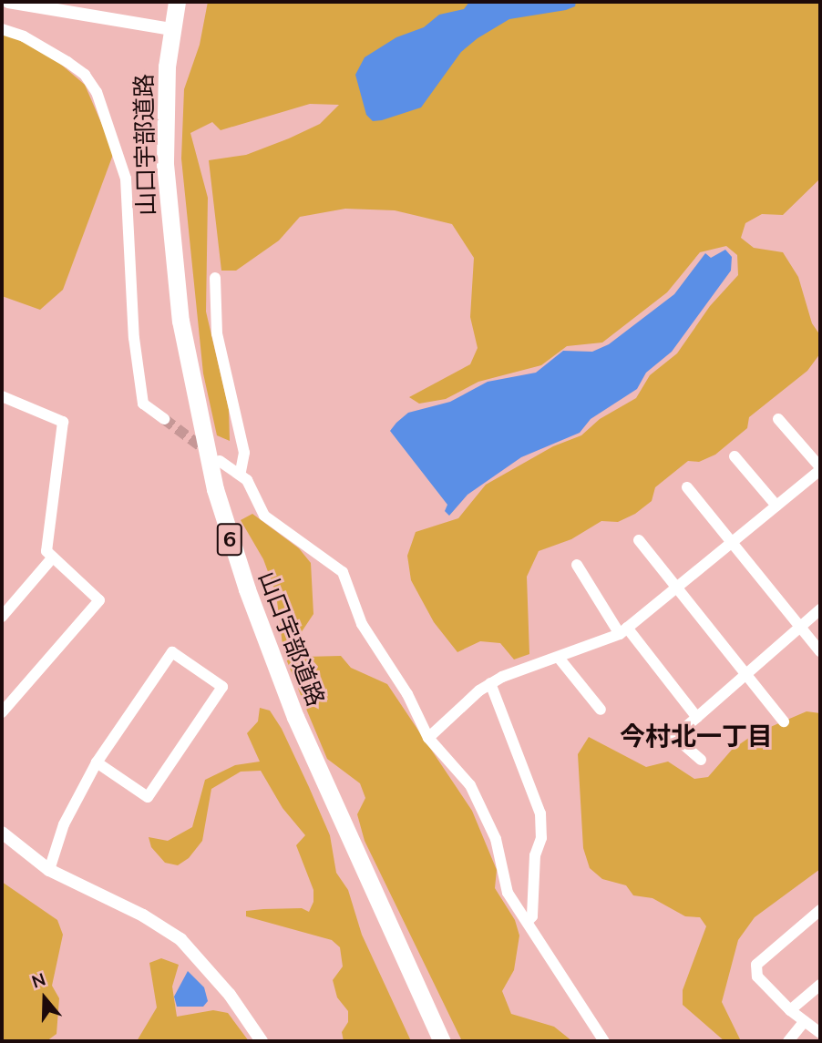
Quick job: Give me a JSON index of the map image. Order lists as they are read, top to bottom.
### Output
{
  "streets": {
    "main road": ["山口宇部道路", "6"]
  },
  "districts": ["今村北一丁目"],
  "north": "top"
}
